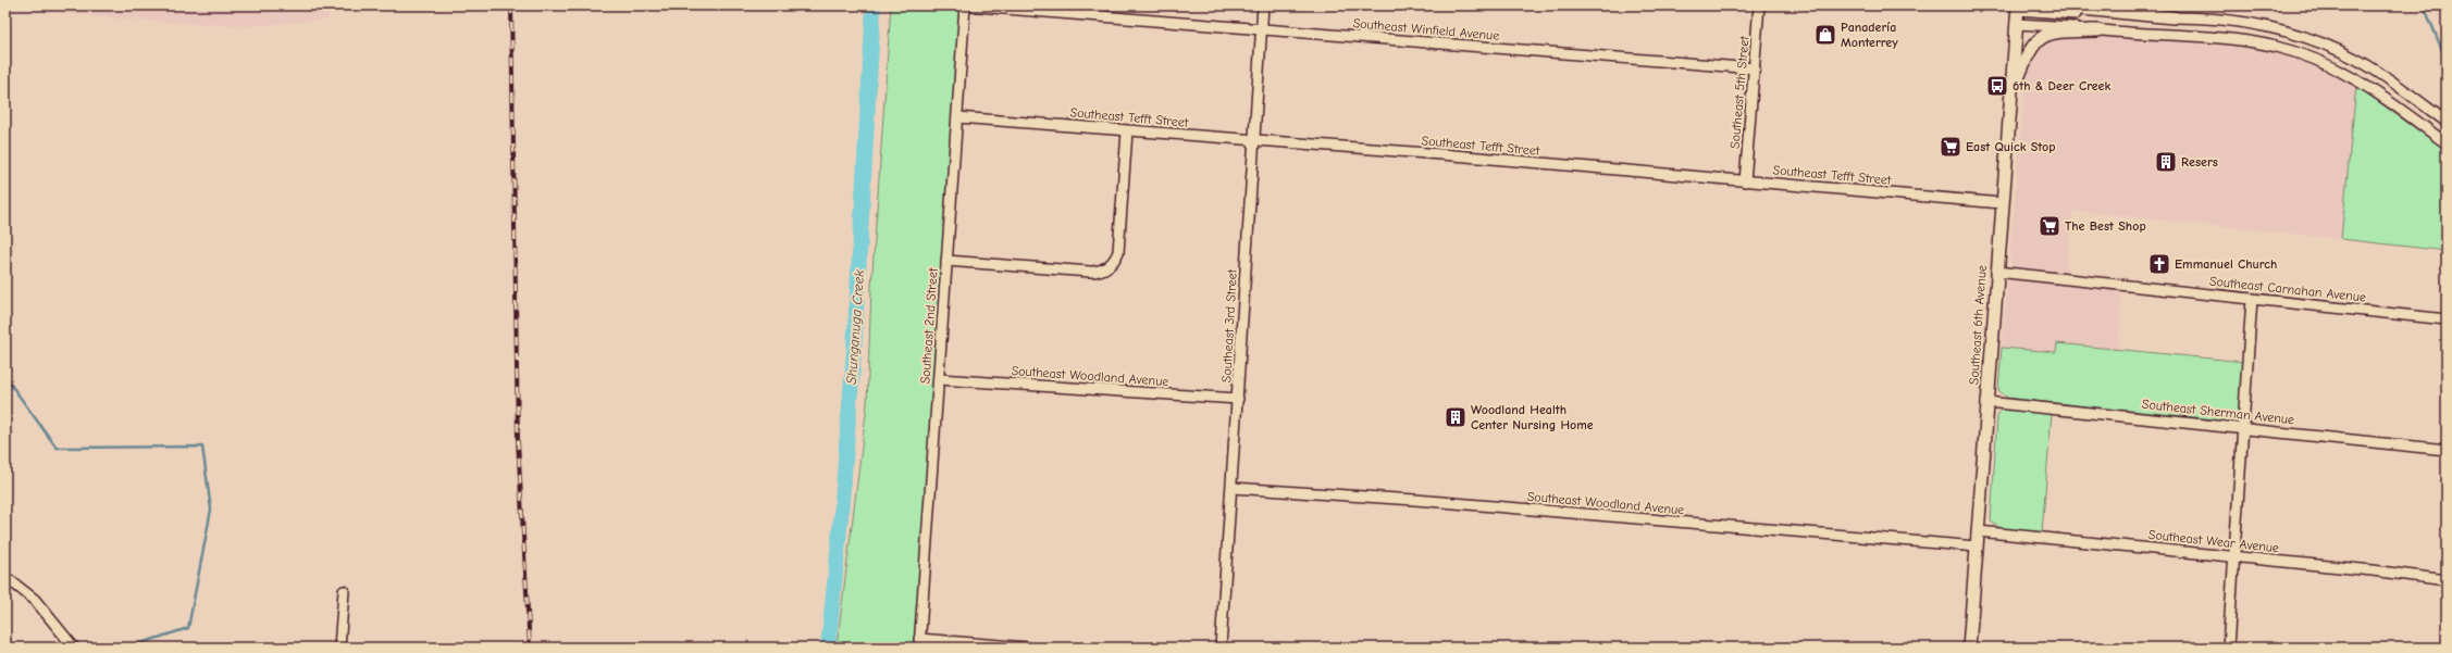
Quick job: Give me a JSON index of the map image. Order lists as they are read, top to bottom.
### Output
{
  "streets": {
    "main road": ["Southeast 6th Avenue"],
    "street": [
      "Southeast Winfield Avenue",
      "Southeast 5th Street",
      "Southeast Tefft Street",
      "Southeast Carnahan Avenue",
      "Southeast 2nd Street",
      "Southeast 3rd Street",
      "Southeast Woodland Avenue",
      "Southeast Sherman Avenue",
      "Southeast Wear Avenue"
    ]
  },
  "crossings": [
    ["Southeast Winfield Avenue", "Southeast 5th Street"],
    ["Southeast Winfield Avenue", "Southeast 2nd Street"],
    ["Southeast Winfield Avenue", "Southeast 3rd Street"],
    ["Southeast 5th Street", "Southeast Tefft Street"],
    ["Southeast Tefft Street", "Southeast 6th Avenue"],
    ["Southeast Tefft Street", "Southeast 2nd Street"],
    ["Southeast Tefft Street", "Southeast 3rd Street"],
    ["Southeast Carnahan Avenue", "Southeast 6th Avenue"],
    ["Southeast 6th Avenue", "Southeast Woodland Avenue"],
    ["Southeast 6th Avenue", "Southeast Sherman Avenue"],
    ["Southeast 6th Avenue", "Southeast Wear Avenue"],
    ["Southeast 2nd Street", "Southeast Woodland Avenue"],
    ["Southeast 3rd Street", "Southeast Woodland Avenue"]
  ],
  "water": ["Shunganuga Creek"],
  "places": {
    "shop": ["Panadería Monterrey"],
    "bus stop": ["6th & Deer Creek"],
    "supermarket": ["East Quick Stop", "The Best Shop"],
    "building": ["Resers", "Woodland Health Center Nursing Home"],
    "church": ["Emmanuel Church"]
  }
}
